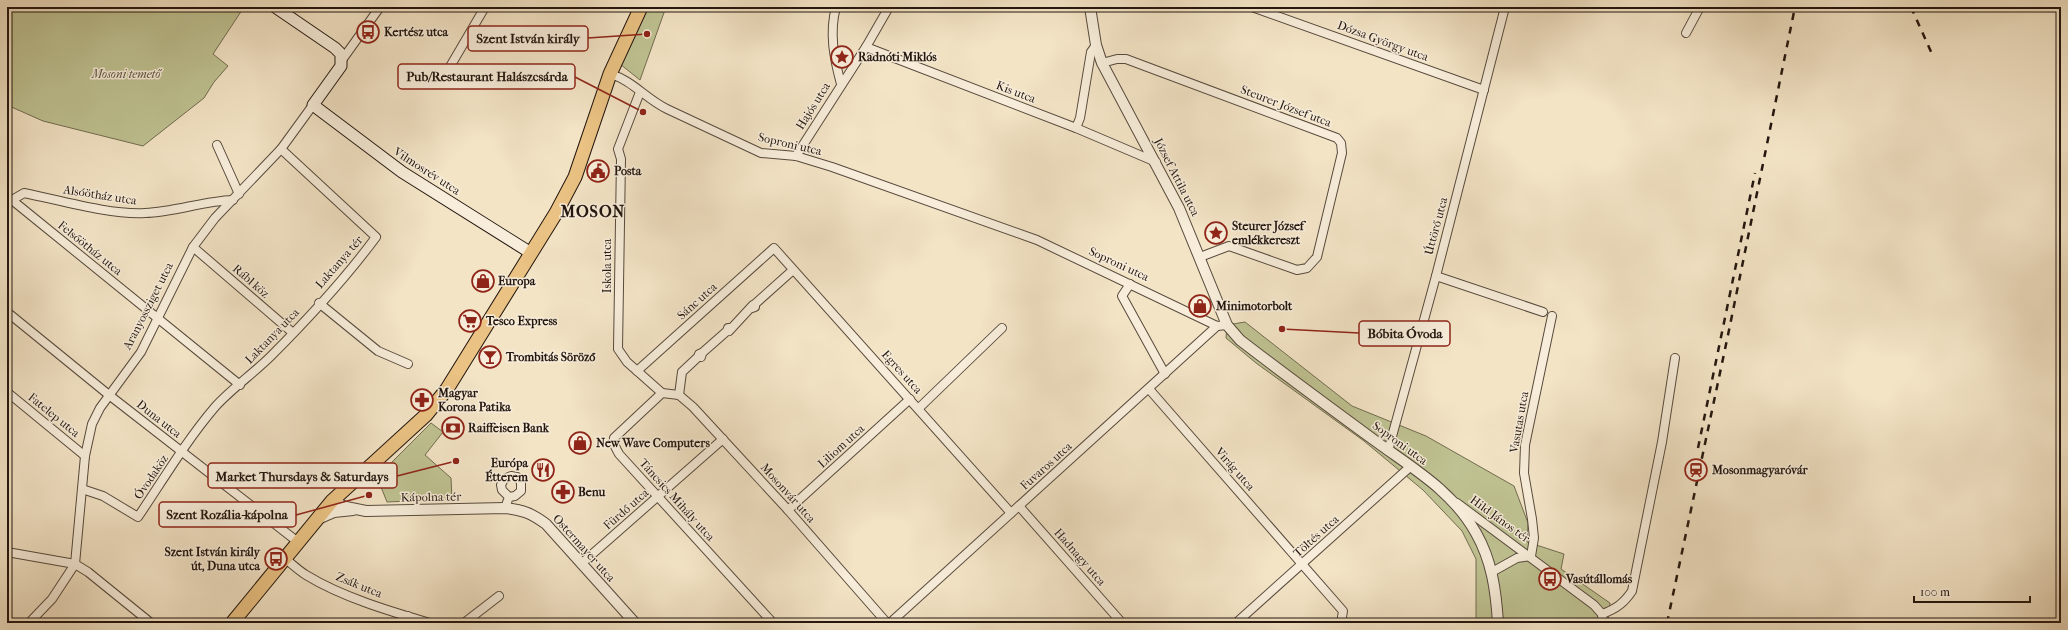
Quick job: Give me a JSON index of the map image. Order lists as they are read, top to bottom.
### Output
{
  "streets": {
    "main road": ["Vilmosrév utca", "Aranyossziget utca"],
    "street": [
      "Dózsa György utca",
      "Kis utca",
      "Hajós utca",
      "Steurer József utca",
      "Soproni utca",
      "József Attila utca",
      "Alsóötház utca",
      "Úttörő utca",
      "Felsőötház utca",
      "Laktanya tér",
      "Iskola utca",
      "Rábl köz",
      "Sánc utca",
      "Laktanya utca",
      "Egres utca",
      "Fatelep utca",
      "Duna utca",
      "Vasutas utca",
      "Liliom utca",
      "Fuvaros utca",
      "Virág utca",
      "Óvodaköz",
      "Mosonvár utca",
      "Kápolna tér",
      "Táncsics Mihály utca",
      "Fürdő utca",
      "Hild János tér",
      "Töltés utca",
      "Ostermayer utca",
      "Hadnagy utca",
      "Zsák utca"
    ]
  },
  "crossings": [
    ["Dózsa György utca", "Úttörő utca"],
    ["Kis utca", "Hajós utca"],
    ["Kis utca", "József Attila utca"],
    ["Hajós utca", "Soproni utca"],
    ["Steurer József utca", "József Attila utca"],
    ["Soproni utca", "József Attila utca"],
    ["Soproni utca", "Úttörő utca"],
    ["Soproni utca", "Iskola utca"],
    ["Soproni utca", "Fuvaros utca"],
    ["Soproni utca", "Hild János tér"],
    ["Soproni utca", "Töltés utca"],
    ["Vilmosrév utca", "Aranyossziget utca"],
    ["József Attila utca", "Fuvaros utca"],
    ["Alsóötház utca", "Felsőötház utca"],
    ["Alsóötház utca", "Aranyossziget utca"],
    ["Felsőötház utca", "Aranyossziget utca"],
    ["Laktanya tér", "Aranyossziget utca"],
    ["Laktanya tér", "Laktanya utca"],
    ["Iskola utca", "Sánc utca"],
    ["Iskola utca", "Mosonvár utca"],
    ["Iskola utca", "Táncsics Mihály utca"],
    ["Rábl köz", "Aranyossziget utca"],
    ["Rábl köz", "Laktanya utca"],
    ["Sánc utca", "Egres utca"],
    ["Aranyossziget utca", "Fatelep utca"],
    ["Aranyossziget utca", "Duna utca"],
    ["Aranyossziget utca", "Óvodaköz"],
    ["Laktanya utca", "Óvodaköz"],
    ["Egres utca", "Liliom utca"],
    ["Egres utca", "Fuvaros utca"],
    ["Duna utca", "Óvodaköz"],
    ["Vasutas utca", "Hild János tér"],
    ["Liliom utca", "Mosonvár utca"],
    ["Fuvaros utca", "Virág utca"],
    ["Fuvaros utca", "Hadnagy utca"],
    ["Virág utca", "Töltés utca"],
    ["Mosonvár utca", "Táncsics Mihály utca"],
    ["Mosonvár utca", "Fürdő utca"],
    ["Kápolna tér", "Ostermayer utca"],
    ["Táncsics Mihály utca", "Fürdő utca"],
    ["Fürdő utca", "Ostermayer utca"]
  ],
  "districts": ["MOSON"],
  "parks": ["Mosoni temető"],
  "places": {
    "bus stop": ["Kertész utca", "Szent István király út, Duna utca", "Vasútállomás"],
    "other": [
      "Szent István király",
      "Pub/Restaurant Halászcsárda",
      "Bóbita Óvoda",
      "Market Thursdays & Saturdays",
      "Szent Rozália-kápolna"
    ],
    "place": ["Radnóti Miklós", "Steurer József emlékkereszt"],
    "public building": ["Posta"],
    "shop": ["Europa", "Minimotorbolt", "New Wave Computers"],
    "supermarket": ["Tesco Express"],
    "bar": ["Trombitás Söröző"],
    "pharmacy": ["Magyar Korona Patika", "Benu"],
    "bank": ["Raiffeisen Bank"],
    "restaurant": ["Európa Étterem"],
    "station": ["Mosonmagyaróvár"]
  },
  "scale_bar": "100 m"
}
